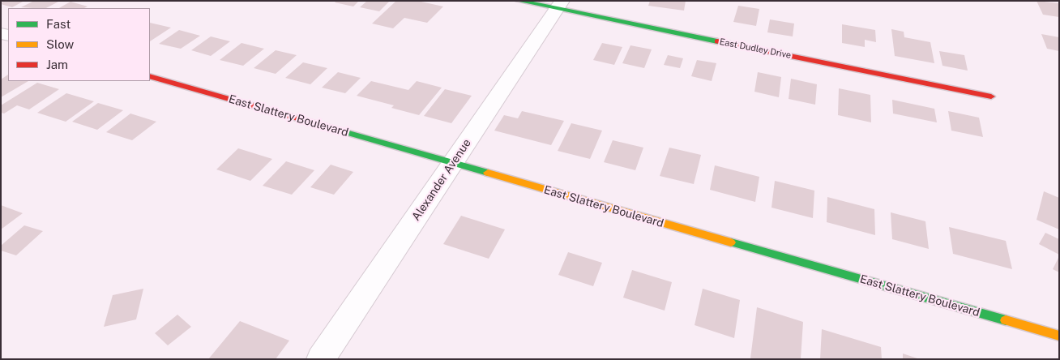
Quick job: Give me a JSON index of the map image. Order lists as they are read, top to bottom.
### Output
{
  "streets": {
    "street": ["East Dudley Drive", "East Slattery Boulevard", "Alexander Avenue"]
  },
  "crossings": [
    ["East Dudley Drive", "Alexander Avenue"],
    ["East Slattery Boulevard", "Alexander Avenue"]
  ],
  "legend": ["Fast", "Slow", "Jam"]
}
